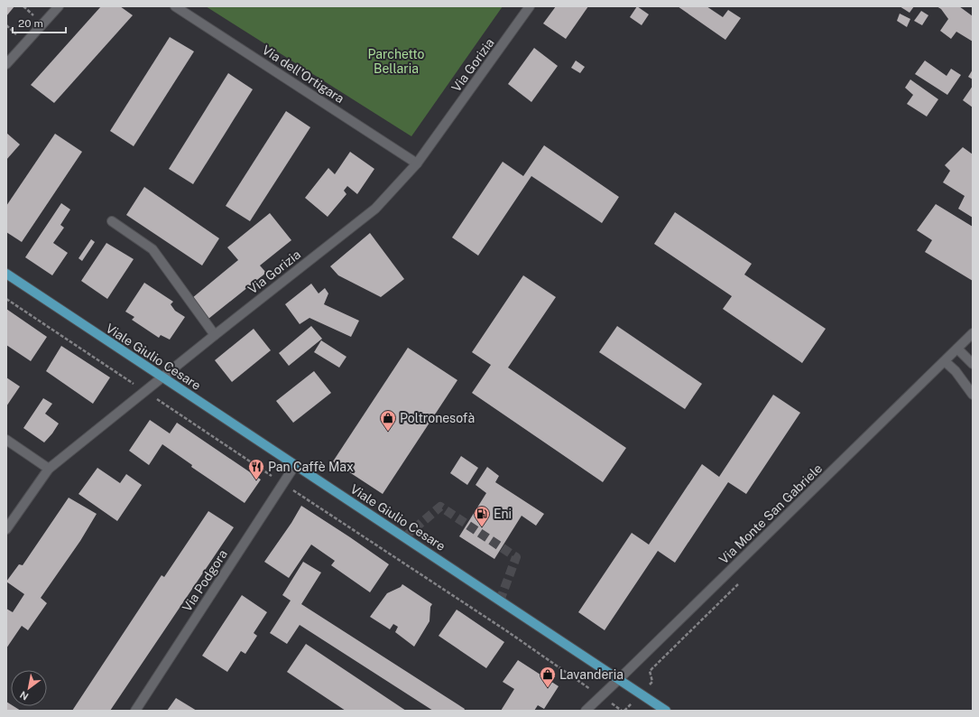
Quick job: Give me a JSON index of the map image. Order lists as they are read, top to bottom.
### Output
{
  "streets": {
    "main road": ["Viale Giulio Cesare"],
    "street": [
      "Via Gorizia",
      "Via dell'Ortigara",
      "Via Monte San Gabriele",
      "Via Podgora"
    ]
  },
  "crossings": [
    ["Via Gorizia", "Via dell'Ortigara"],
    ["Via Gorizia", "Viale Giulio Cesare"],
    ["Viale Giulio Cesare", "Via Monte San Gabriele"],
    ["Viale Giulio Cesare", "Via Podgora"]
  ],
  "parks": ["Parchetto Bellaria"],
  "places": {
    "shop": ["Poltronesofà", "Lavanderia"],
    "restaurant": ["Pan Caffè Max"],
    "fuel station": ["Eni"]
  },
  "scale_bar": "20 m",
  "north": "bottom left"
}
